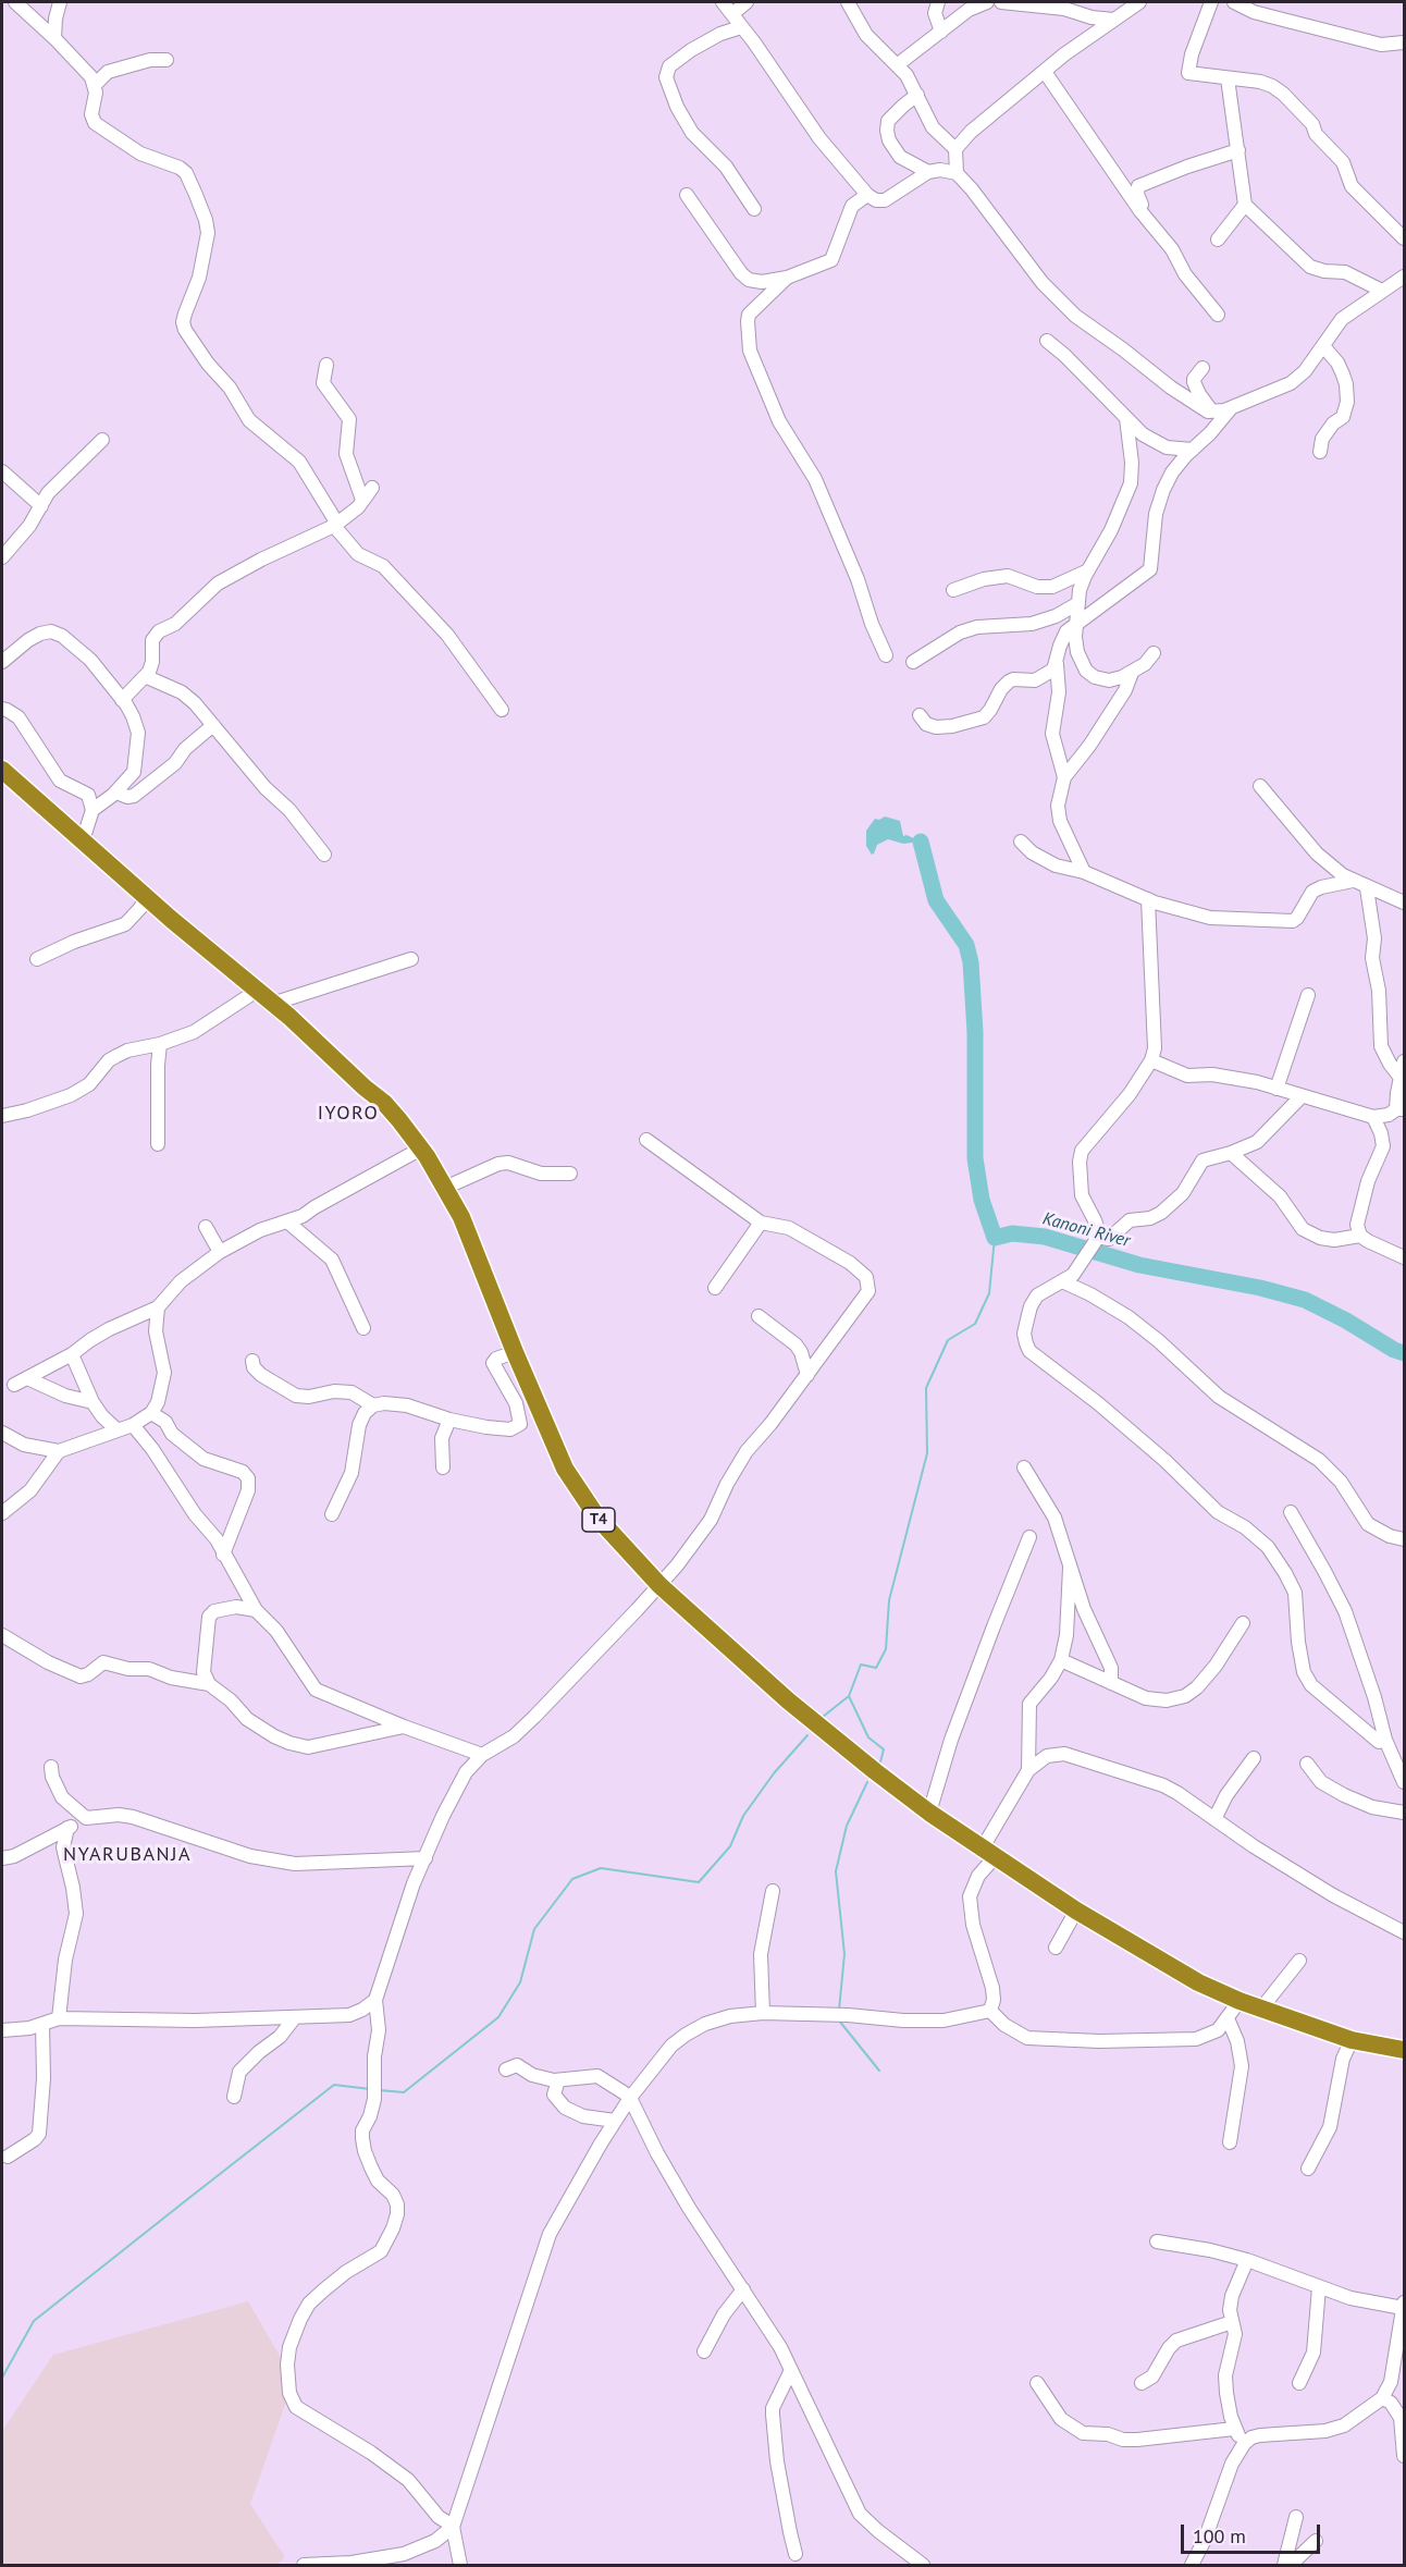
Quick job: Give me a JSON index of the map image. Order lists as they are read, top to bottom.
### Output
{
  "streets": {
    "highway": ["T4"]
  },
  "districts": ["IYORO", "NYARUBANJA"],
  "water": ["Kanoni River"],
  "scale_bar": "100 m"
}
